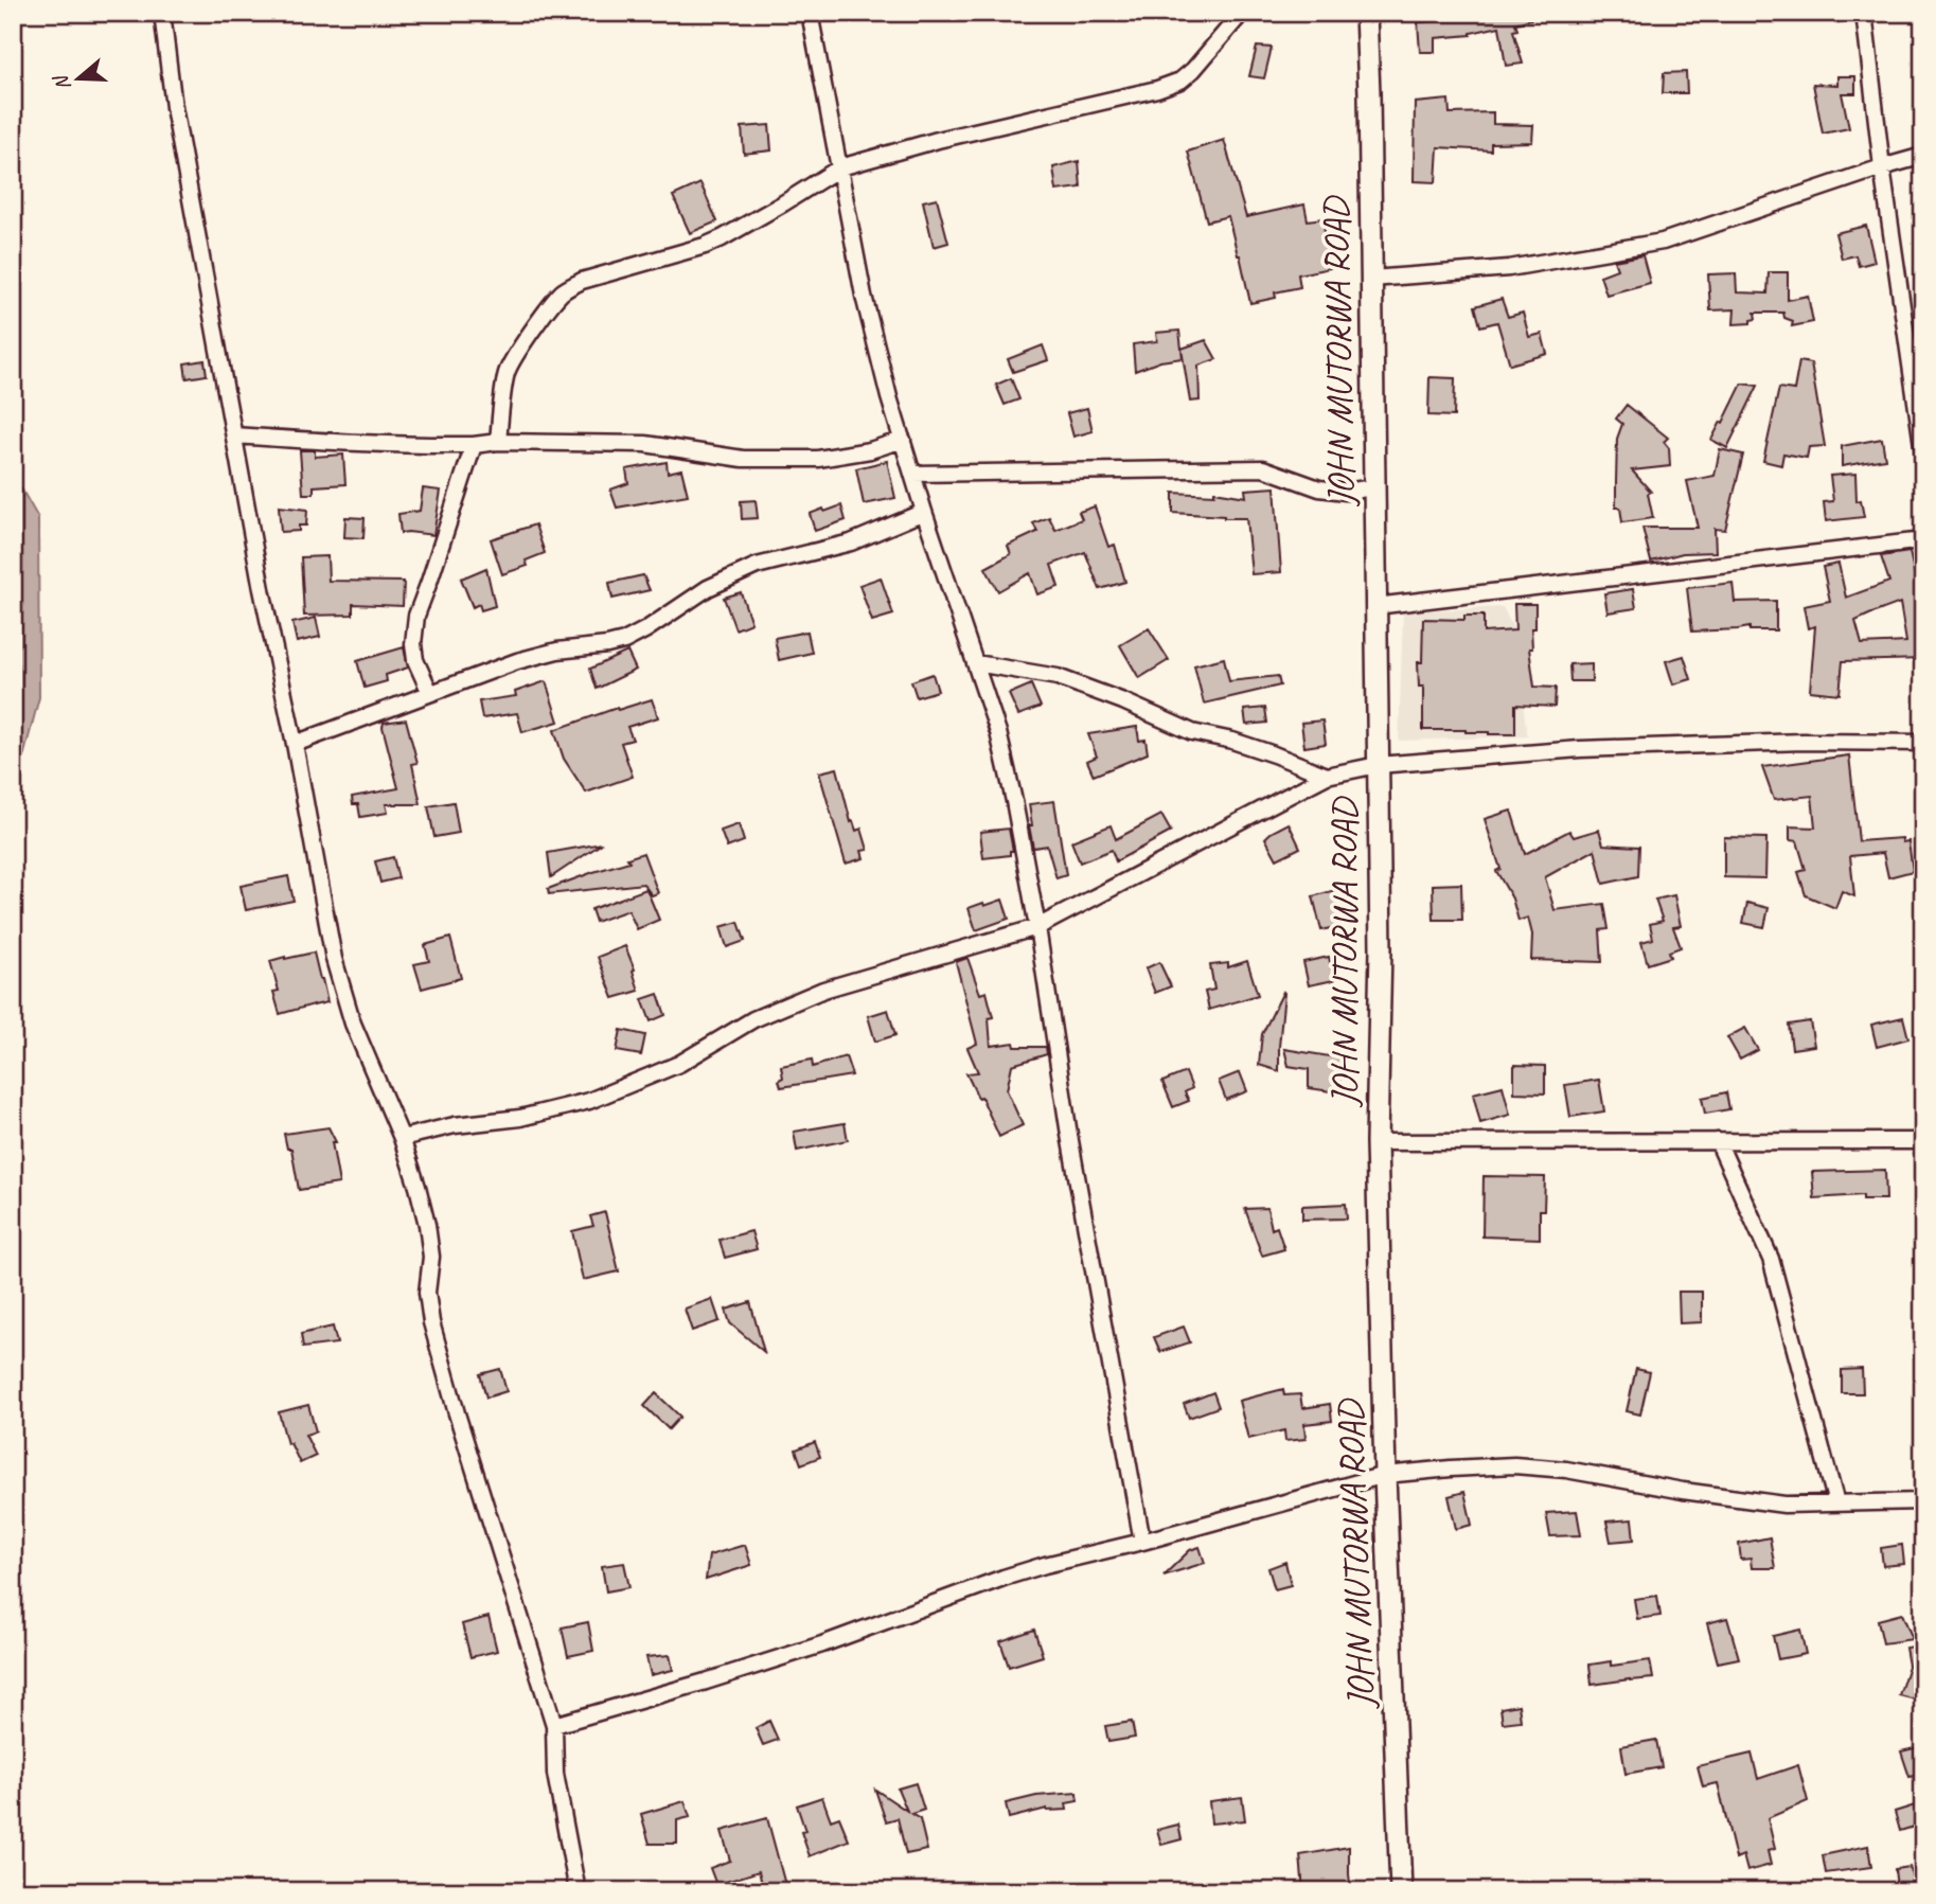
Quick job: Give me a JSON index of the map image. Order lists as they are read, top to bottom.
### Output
{
  "streets": {
    "street": ["JOHN MUTORWA ROAD"]
  },
  "north": "left"
}
